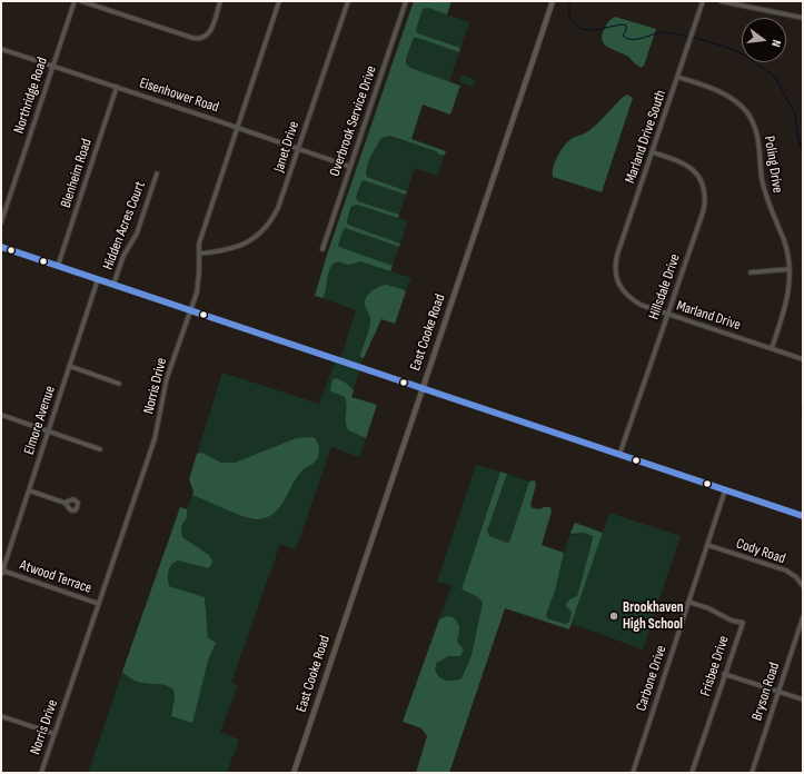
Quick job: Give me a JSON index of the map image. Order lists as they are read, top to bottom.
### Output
{
  "streets": {
    "main road": ["East Cooke Road"],
    "street": [
      "Northridge Road",
      "Eisenhower Road",
      "Overbrook Service Drive",
      "Marland Drive South",
      "Janet Drive",
      "Poling Drive",
      "Blenheim Road",
      "Hidden Acres Court",
      "Hillsdale Drive",
      "Marland Drive",
      "Norris Drive",
      "Elmore Avenue",
      "Cody Road",
      "Atwood Terrace",
      "Frisbee Drive",
      "Carbone Drive",
      "Bryson Road"
    ]
  },
  "crossings": [
    ["Northridge Road", "Eisenhower Road"],
    ["Eisenhower Road", "Overbrook Service Drive"],
    ["Eisenhower Road", "Janet Drive"],
    ["Eisenhower Road", "Blenheim Road"],
    ["Eisenhower Road", "Norris Drive"],
    ["Marland Drive South", "Poling Drive"],
    ["Marland Drive South", "Hillsdale Drive"],
    ["Marland Drive South", "Marland Drive"],
    ["Janet Drive", "Norris Drive"],
    ["Poling Drive", "Marland Drive"],
    ["Hillsdale Drive", "Marland Drive"],
    ["Norris Drive", "Atwood Terrace"],
    ["Elmore Avenue", "Atwood Terrace"],
    ["Cody Road", "Carbone Drive"],
    ["Frisbee Drive", "Carbone Drive"]
  ],
  "places": ["Brookhaven High School"],
  "north": "right"
}
